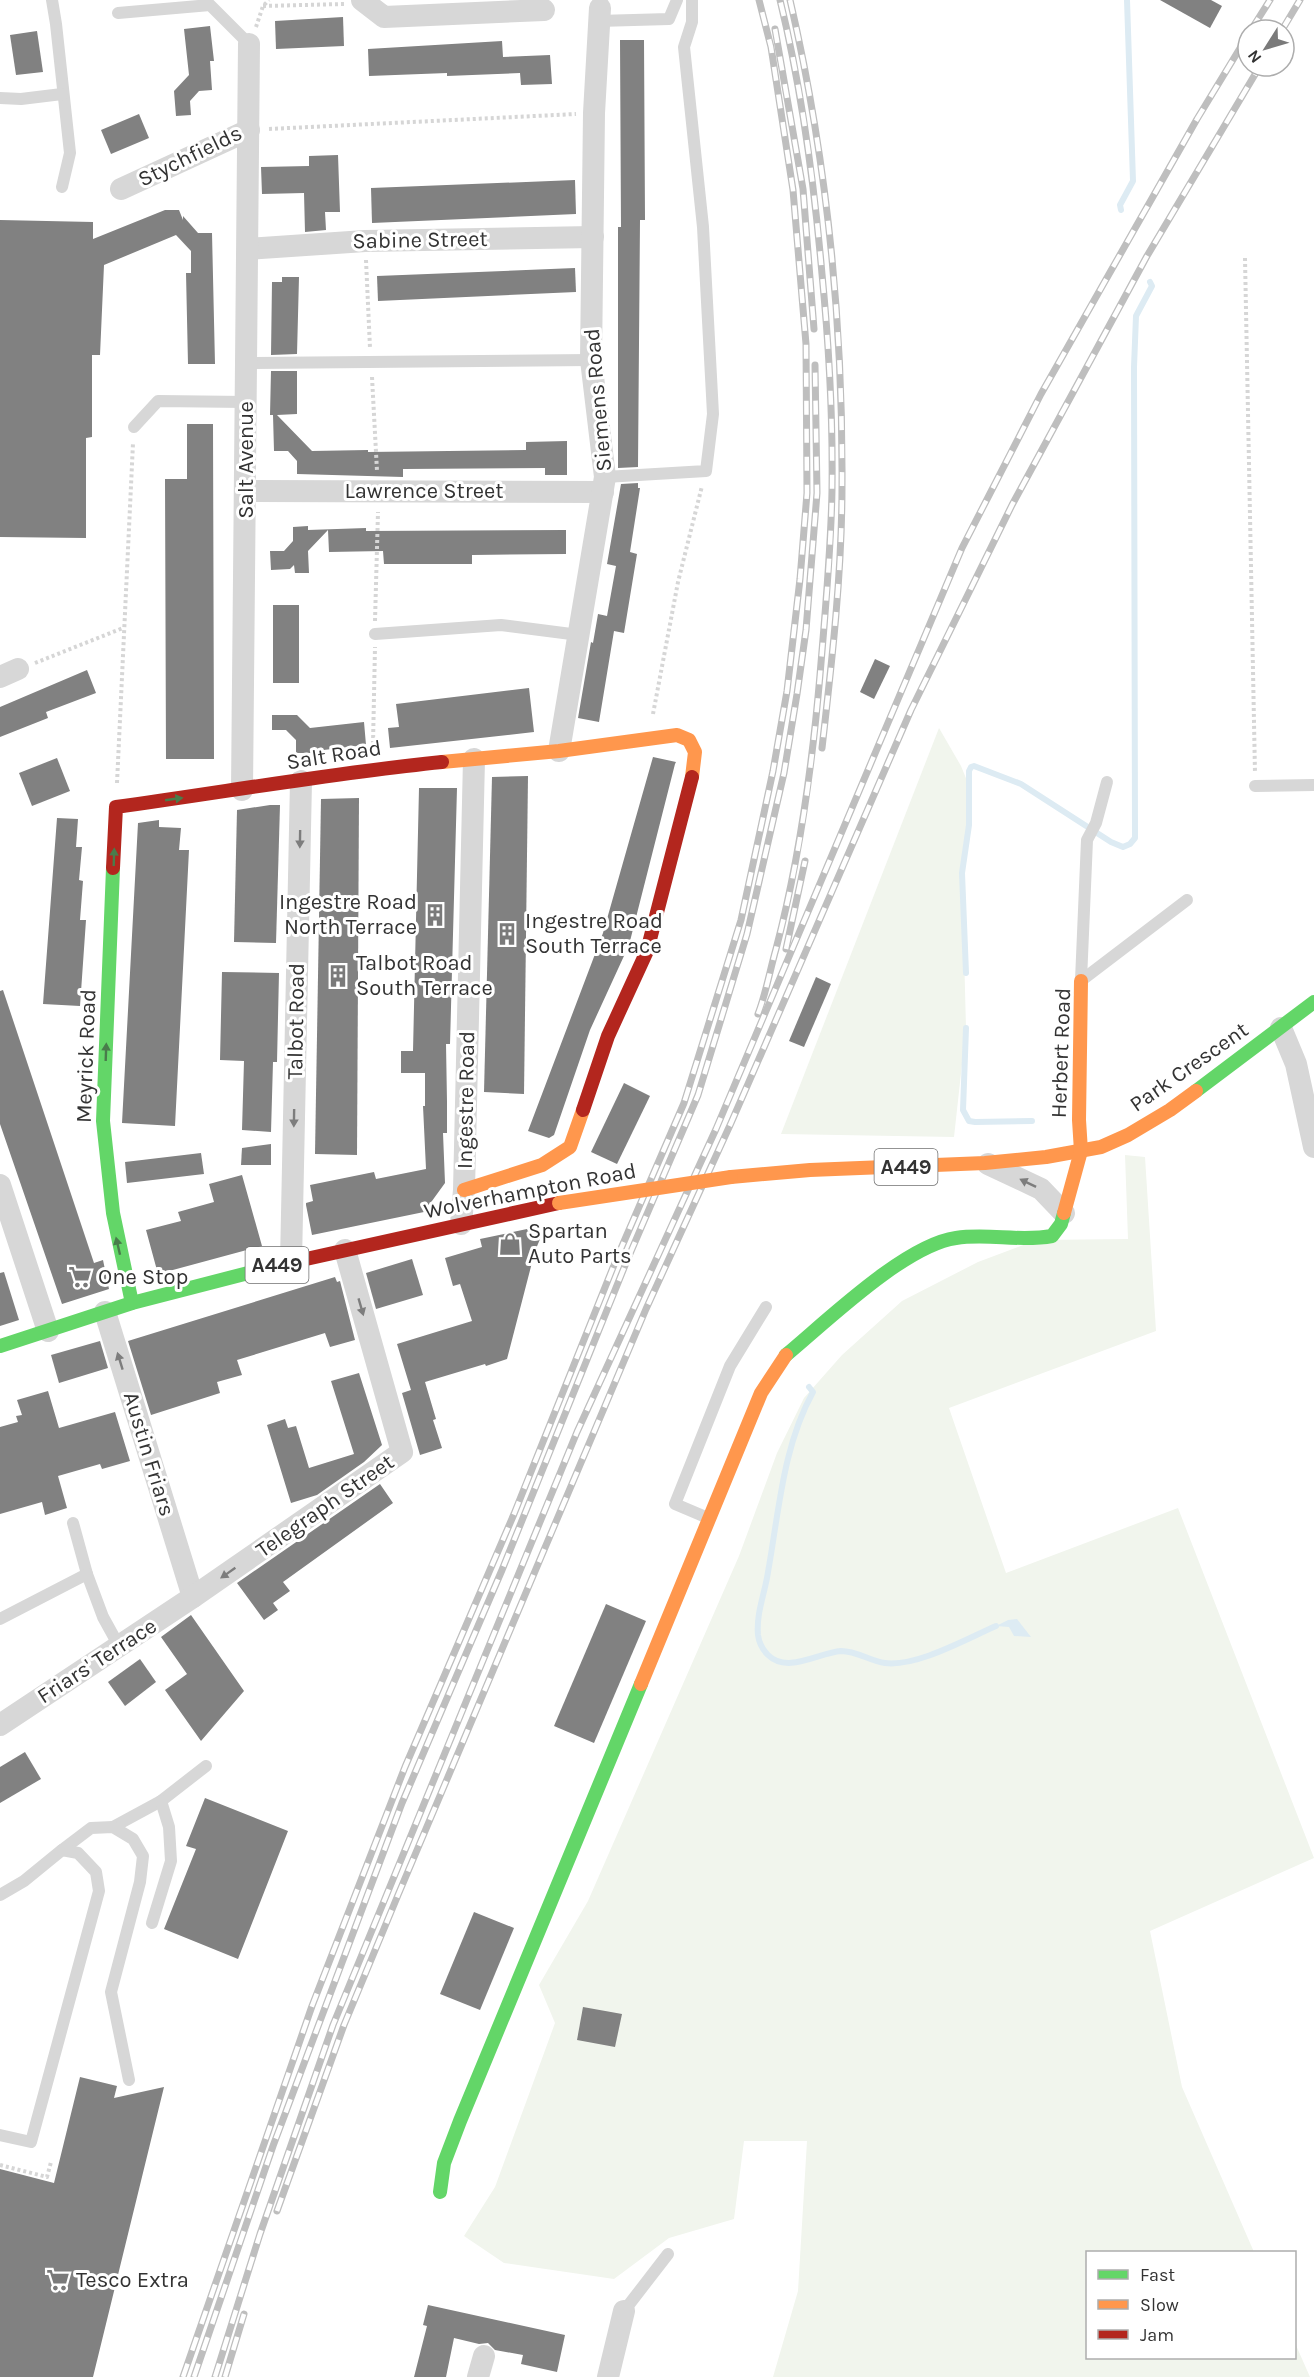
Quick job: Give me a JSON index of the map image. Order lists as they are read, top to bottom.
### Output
{
  "streets": {
    "main road": [
      "Salt Road",
      "Herbert Road",
      "Meyrick Road",
      "Park Crescent",
      "A449",
      "Wolverhampton Road"
    ],
    "street": [
      "Stychfields",
      "Sabine Street",
      "Siemens Road",
      "Salt Avenue",
      "Lawrence Street",
      "Talbot Road",
      "Ingestre Road",
      "Austin Friars",
      "Telegraph Street",
      "Friars' Terrace"
    ]
  },
  "crossings": [
    ["Stychfields", "Salt Avenue"],
    ["Sabine Street", "Siemens Road"],
    ["Sabine Street", "Salt Avenue"],
    ["Siemens Road", "Lawrence Street"],
    ["Siemens Road", "Salt Road"],
    ["Salt Avenue", "Lawrence Street"],
    ["Salt Avenue", "Salt Road"],
    ["Salt Road", "Talbot Road"],
    ["Salt Road", "Meyrick Road"],
    ["Salt Road", "Ingestre Road"],
    ["Talbot Road", "Wolverhampton Road"],
    ["Herbert Road", "Park Crescent"],
    ["Herbert Road", "Wolverhampton Road"],
    ["Meyrick Road", "Wolverhampton Road"],
    ["Park Crescent", "Wolverhampton Road"],
    ["Ingestre Road", "Wolverhampton Road"],
    ["Wolverhampton Road", "Austin Friars"],
    ["Wolverhampton Road", "Telegraph Street"],
    ["Austin Friars", "Telegraph Street"],
    ["Austin Friars", "Friars' Terrace"],
    ["Telegraph Street", "Friars' Terrace"]
  ],
  "one_way": [
    "Talbot Road",
    "Meyrick Road",
    "Austin Friars",
    "Telegraph Street"
  ],
  "places": {
    "building": ["Ingestre Road North Terrace", "Ingestre Road South Terrace", "Talbot Road South Terrace"],
    "shop": ["Spartan Auto Parts"],
    "supermarket": ["One Stop", "Tesco Extra"]
  },
  "legend": ["Fast", "Slow", "Jam"],
  "north": "bottom left"
}
